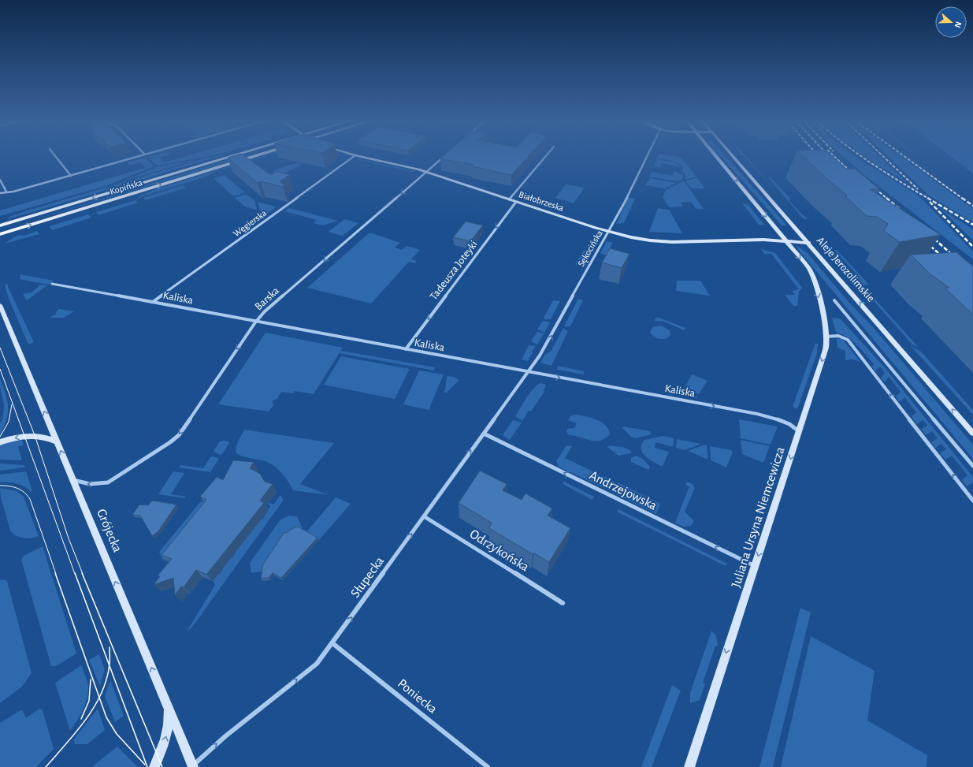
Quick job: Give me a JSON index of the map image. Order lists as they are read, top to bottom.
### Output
{
  "streets": {
    "main road": [
      "Kopińska",
      "Białobrzeska",
      "Aleje Jerozolimskie",
      "Juliana Ursyna Niemcewicza",
      "Grójecka"
    ],
    "street": [
      "Węgierska",
      "Sękocińska",
      "Tadeusza Joteyki",
      "Kaliska",
      "Barska",
      "Andrzejowska",
      "Odrzykońska",
      "Słupecka",
      "Poniecka"
    ]
  },
  "crossings": [
    ["Białobrzeska", "Sękocińska"],
    ["Białobrzeska", "Aleje Jerozolimskie"],
    ["Białobrzeska", "Tadeusza Joteyki"],
    ["Białobrzeska", "Barska"],
    ["Białobrzeska", "Juliana Ursyna Niemcewicza"],
    ["Węgierska", "Kaliska"],
    ["Sękocińska", "Kaliska"],
    ["Sękocińska", "Słupecka"],
    ["Tadeusza Joteyki", "Kaliska"],
    ["Kaliska", "Barska"],
    ["Kaliska", "Juliana Ursyna Niemcewicza"],
    ["Kaliska", "Słupecka"],
    ["Barska", "Grójecka"],
    ["Andrzejowska", "Juliana Ursyna Niemcewicza"],
    ["Andrzejowska", "Słupecka"],
    ["Grójecka", "Słupecka"],
    ["Odrzykońska", "Słupecka"],
    ["Słupecka", "Poniecka"]
  ],
  "one_way": [
    "Sękocińska",
    "Aleje Jerozolimskie",
    "Tadeusza Joteyki",
    "Kaliska",
    "Barska",
    "Andrzejowska",
    "Juliana Ursyna Niemcewicza",
    "Grójecka",
    "Słupecka"
  ],
  "north": "right"
}
